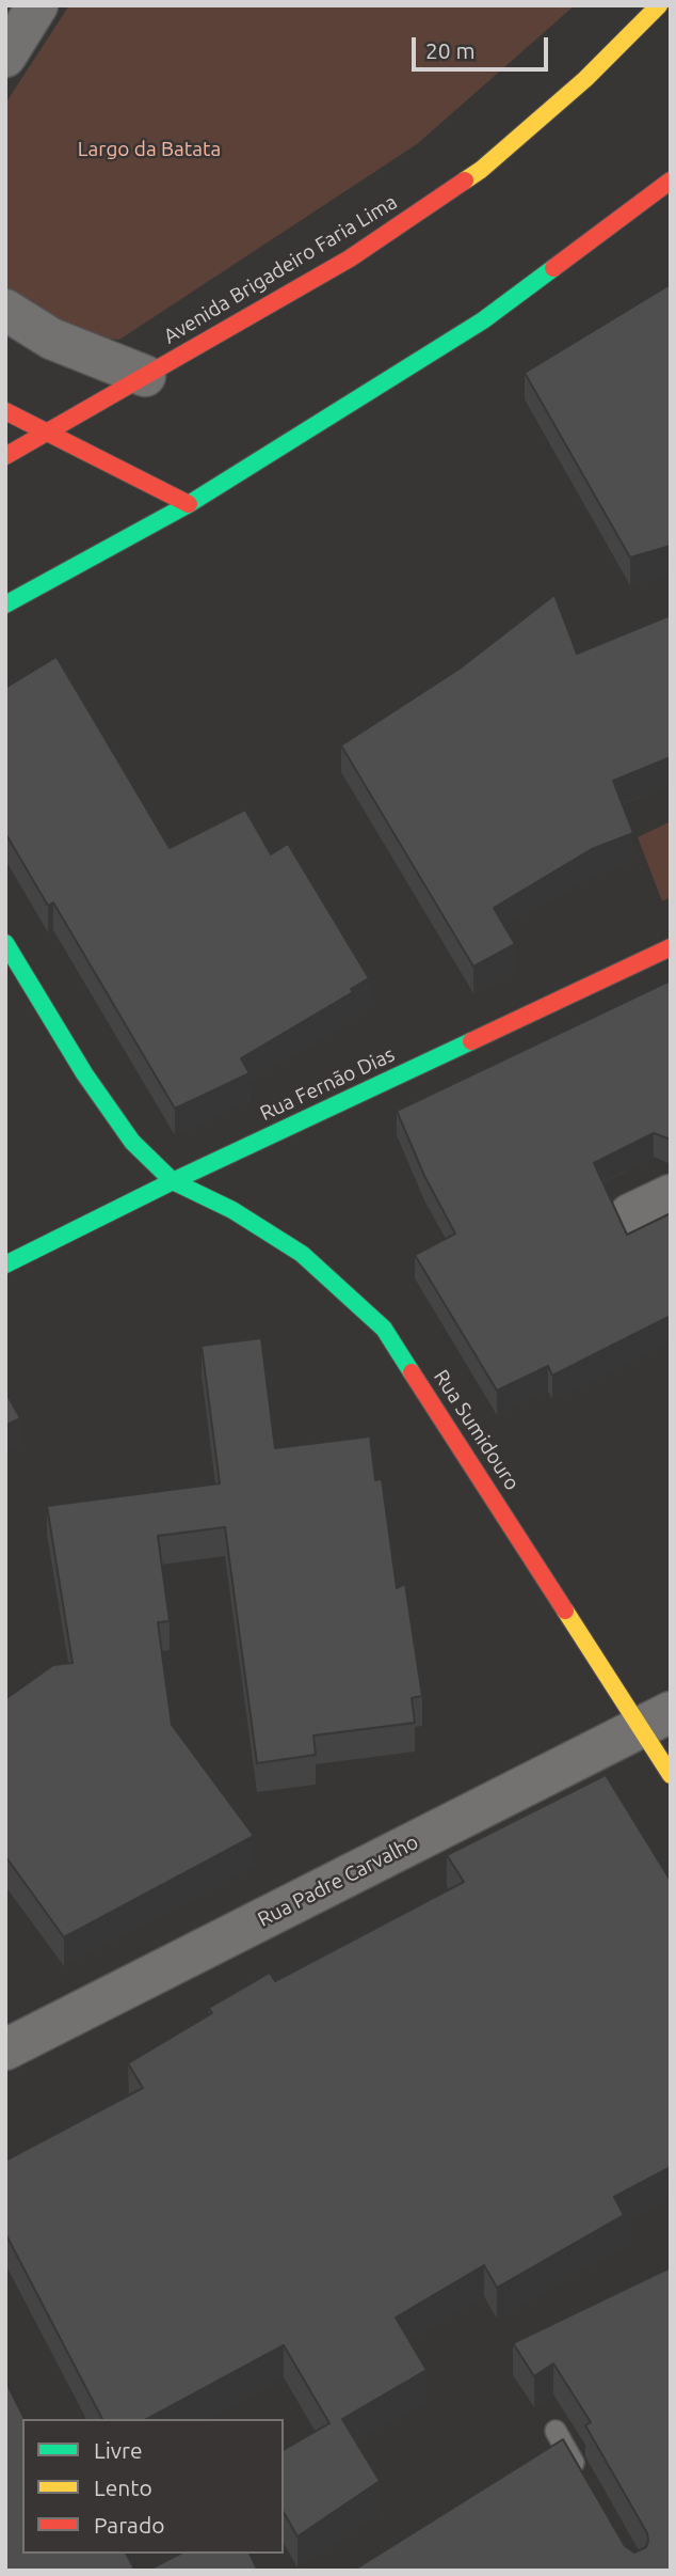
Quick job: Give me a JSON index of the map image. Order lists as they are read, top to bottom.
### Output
{
  "streets": {
    "main road": ["Avenida Brigadeiro Faria Lima", "Rua Fernão Dias", "Rua Sumidouro"],
    "street": ["Rua Padre Carvalho"]
  },
  "crossings": [
    ["Rua Fernão Dias", "Rua Sumidouro"],
    ["Rua Sumidouro", "Rua Padre Carvalho"]
  ],
  "parks": ["Largo da Batata"],
  "legend": ["Livre", "Lento", "Parado"],
  "scale_bar": "20 m"
}
